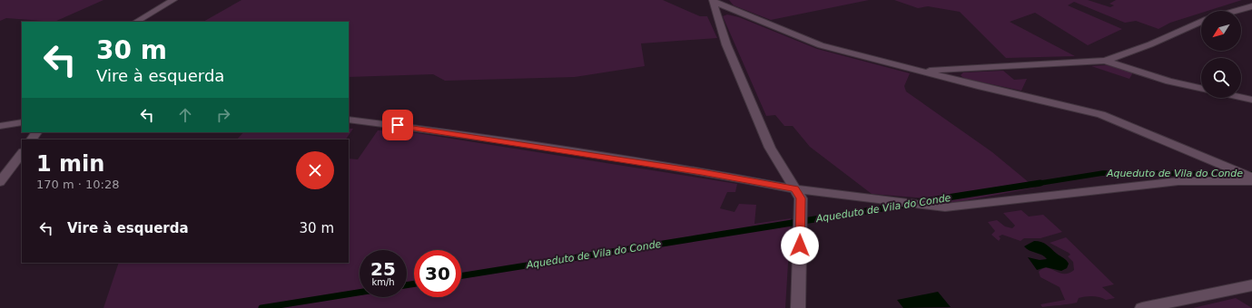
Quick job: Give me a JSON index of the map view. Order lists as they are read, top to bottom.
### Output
{
  "water": ["Aqueduto de Vila do Conde"],
  "north": "bottom left",
  "page": {
    "turn": ["30 m", "Vire à esquerda"],
    "heading": ["1 min", "170 m · 10:28"],
    "list": [
      {
        "name": "Vire à esquerda",
        "value": "30 m"
      }
    ],
    "speed": "25 km/h",
    "limit": "30"
  }
}
